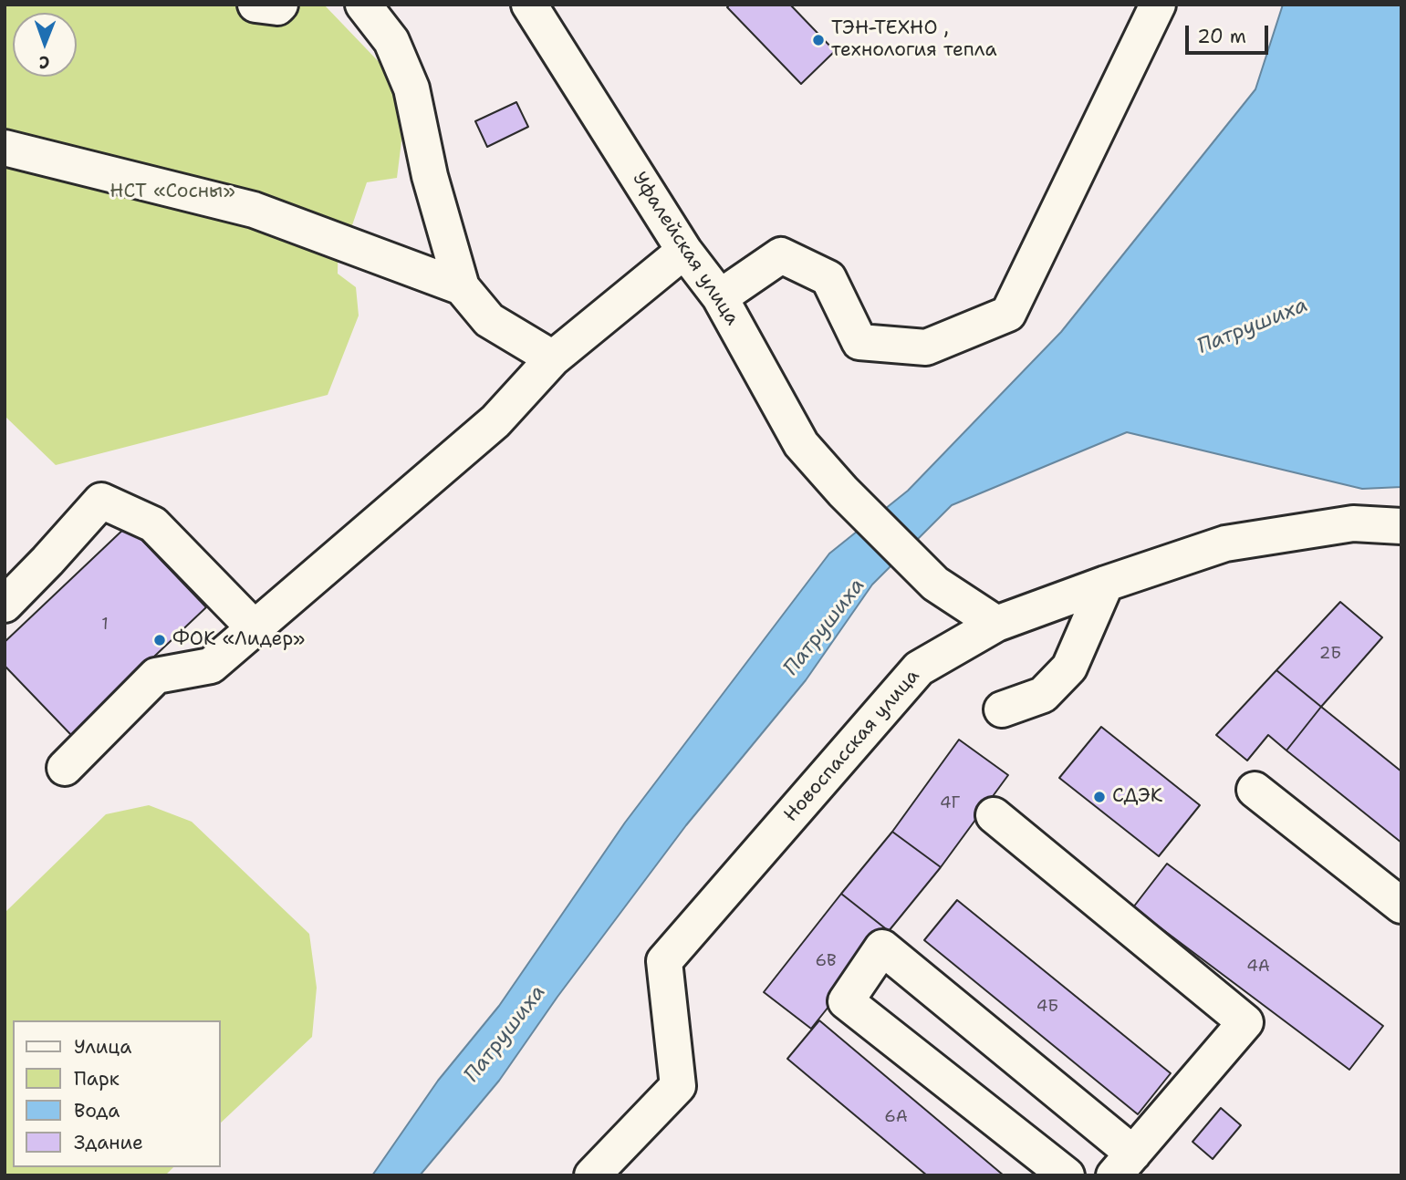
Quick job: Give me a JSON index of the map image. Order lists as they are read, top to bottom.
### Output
{
  "streets": {
    "street": ["Уфалейская улица", "Новоспасская улица"]
  },
  "crossings": [
    ["Уфалейская улица", "Новоспасская улица"]
  ],
  "water": ["Патрушиха"],
  "parks": ["НСТ «Сосны»"],
  "places": ["ТЭН-ТЕХНО , технология тепла", "ФОК «Лидер»", "СДЭК"],
  "house_numbers": [
    "1",
    "2Б",
    "4Г",
    "6В",
    "4А",
    "4Б",
    "6А"
  ],
  "legend": [
    "Улица",
    "Парк",
    "Вода",
    "Здание"
  ],
  "scale_bar": "20 m",
  "north": "bottom"
}
